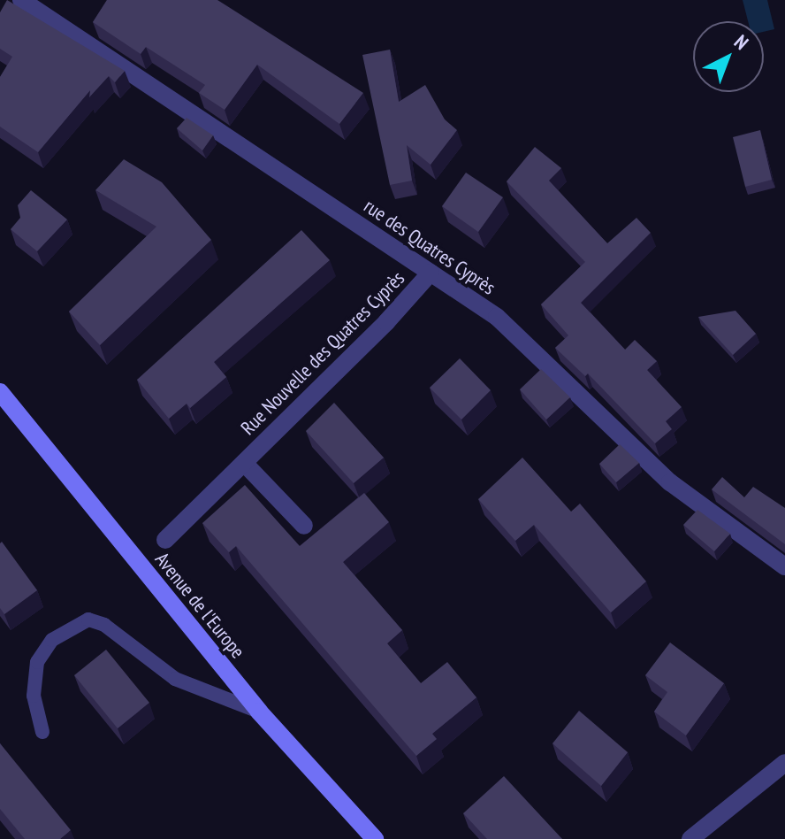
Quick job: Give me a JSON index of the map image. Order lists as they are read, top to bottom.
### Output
{
  "streets": {
    "main road": ["Avenue de l'Europe"],
    "street": ["rue des Quatres Cyprès", "Rue Nouvelle des Quatres Cyprès"]
  },
  "crossings": [
    ["rue des Quatres Cyprès", "Rue Nouvelle des Quatres Cyprès"]
  ],
  "north": "top right"
}
